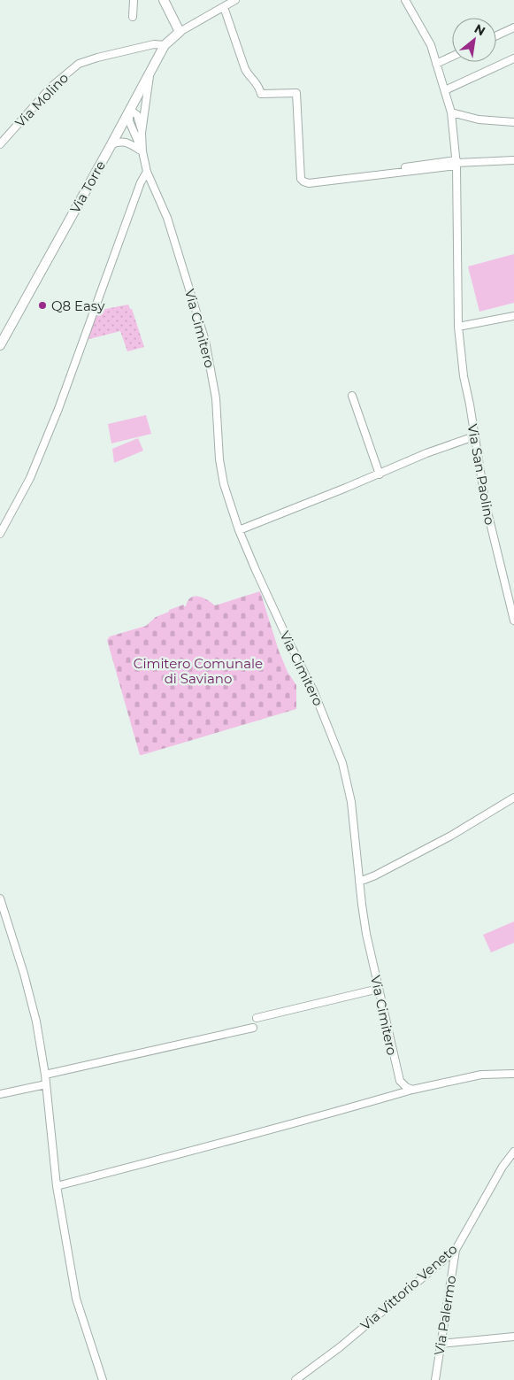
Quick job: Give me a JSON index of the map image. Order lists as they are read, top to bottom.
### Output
{
  "streets": {
    "main road": ["Via Torre"],
    "street": [
      "Via Molino",
      "Via Cimitero",
      "Via San Paolino",
      "Via Vittorio Veneto",
      "Via Palermo"
    ]
  },
  "crossings": [
    ["Via Molino", "Via Torre"],
    ["Via Torre", "Via Cimitero"],
    ["Via Vittorio Veneto", "Via Palermo"]
  ],
  "parks": ["Cimitero Comunale di Saviano"],
  "places": ["Q8 Easy"],
  "north": "top right"
}
